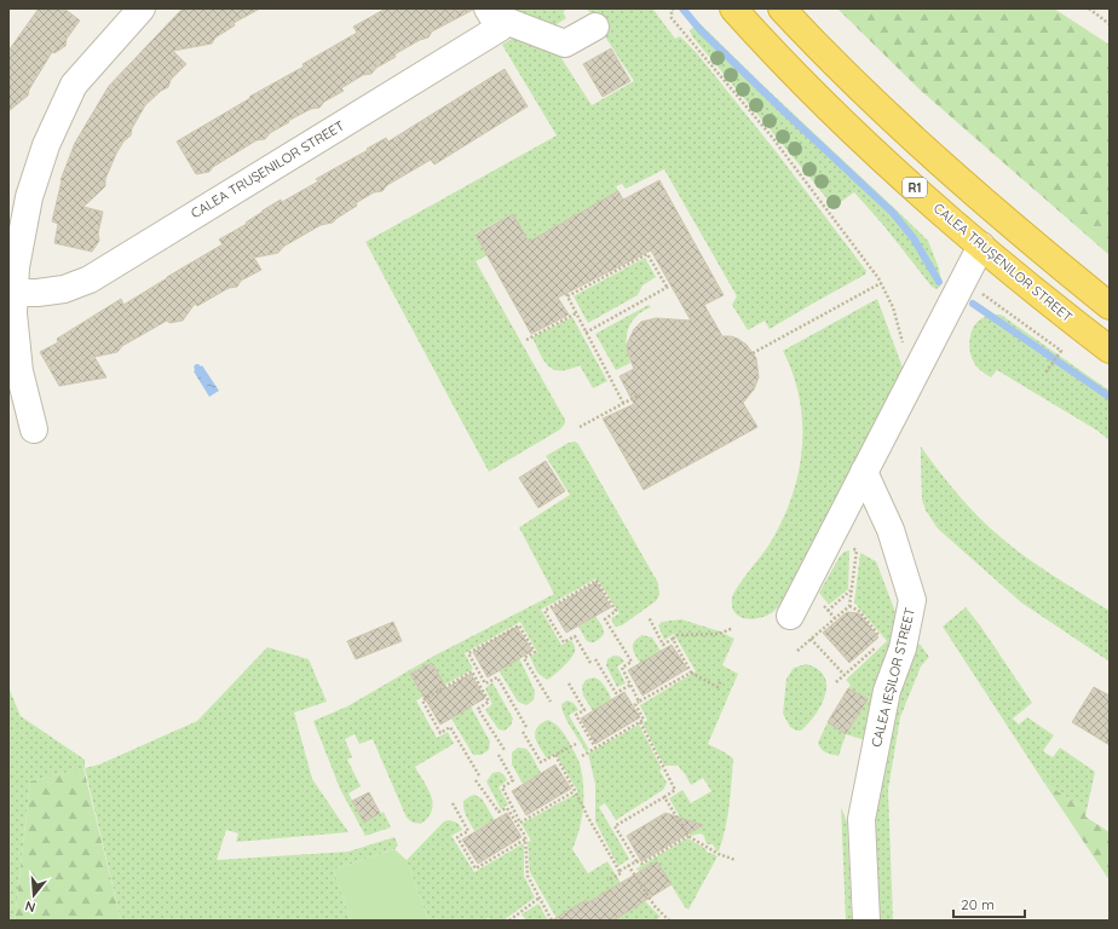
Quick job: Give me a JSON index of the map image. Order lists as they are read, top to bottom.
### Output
{
  "streets": {
    "highway": ["CALEA TRUȘENILOR STREET", "R1"],
    "street": ["CALEA IEȘILOR STREET"]
  },
  "scale_bar": "20 m",
  "north": "bottom"
}
